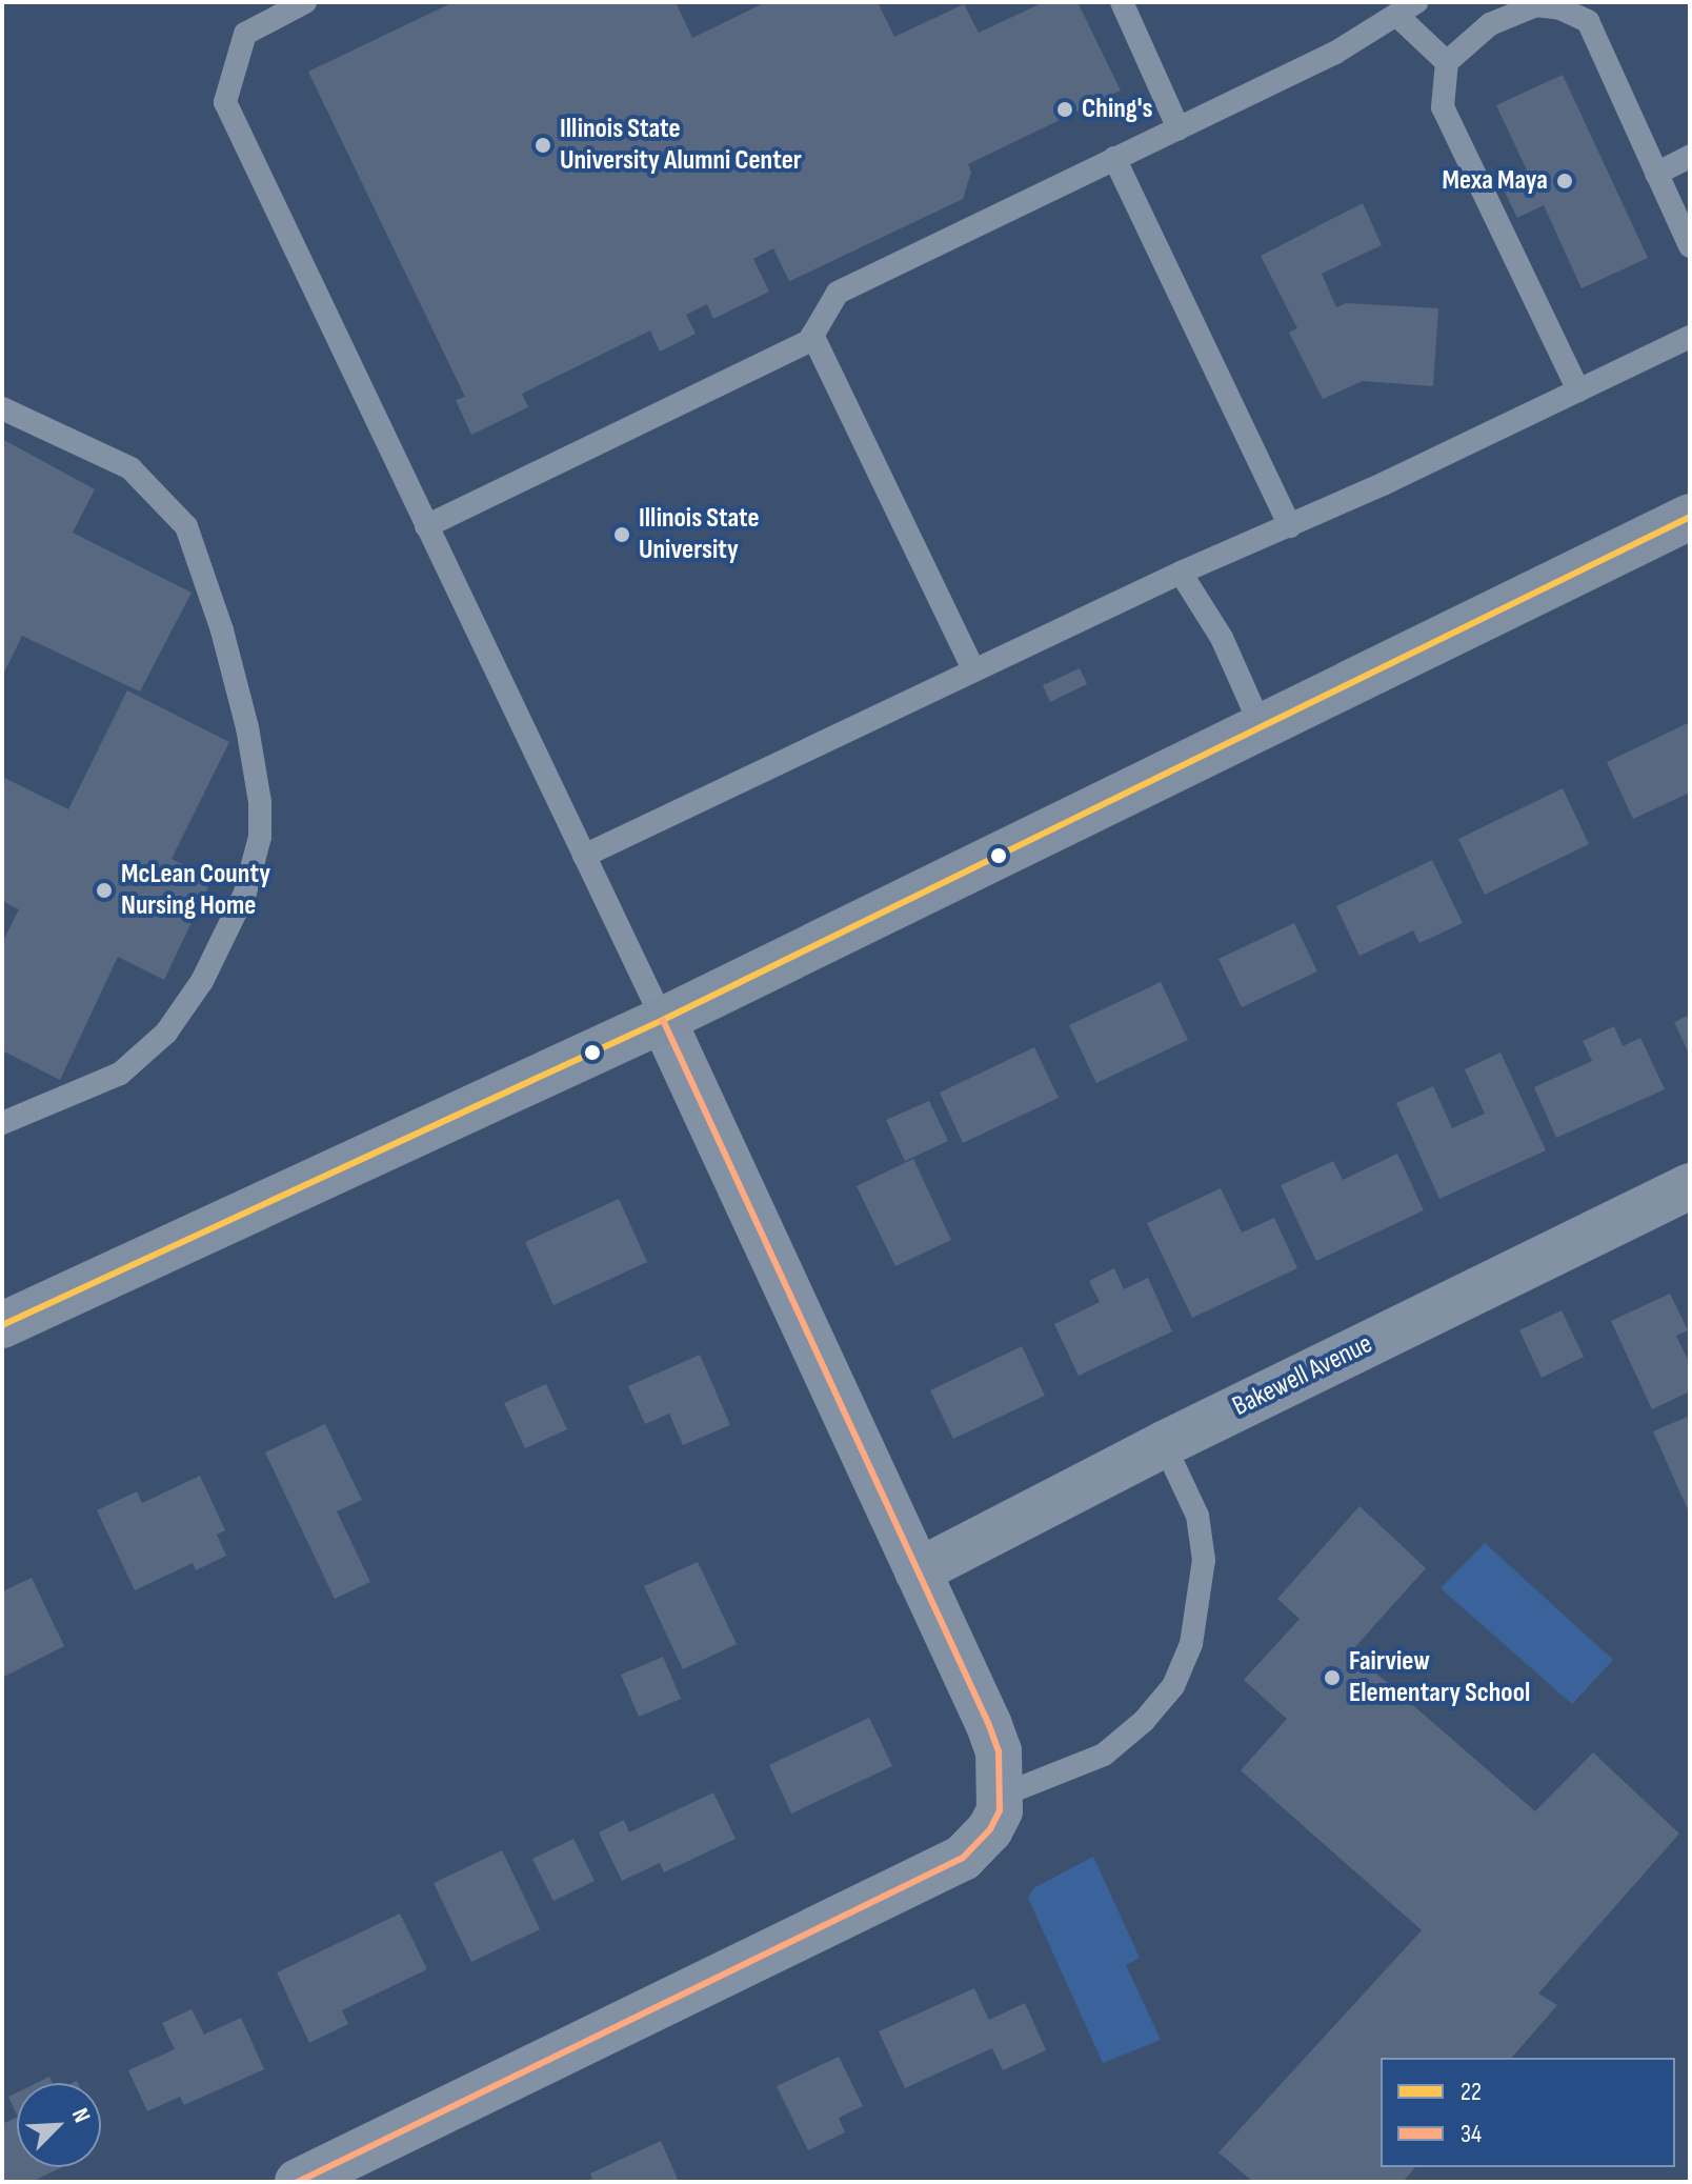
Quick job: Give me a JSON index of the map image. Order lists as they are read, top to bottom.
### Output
{
  "streets": {
    "street": ["Bakewell Avenue"]
  },
  "places": [
    "Ching's",
    "Illinois State University Alumni Center",
    "Mexa Maya",
    "Illinois State University",
    "McLean County Nursing Home",
    "Fairview Elementary School"
  ],
  "lines": ["transit line 22", "transit line 34"],
  "legend": ["22", "34"],
  "north": "top right"
}
